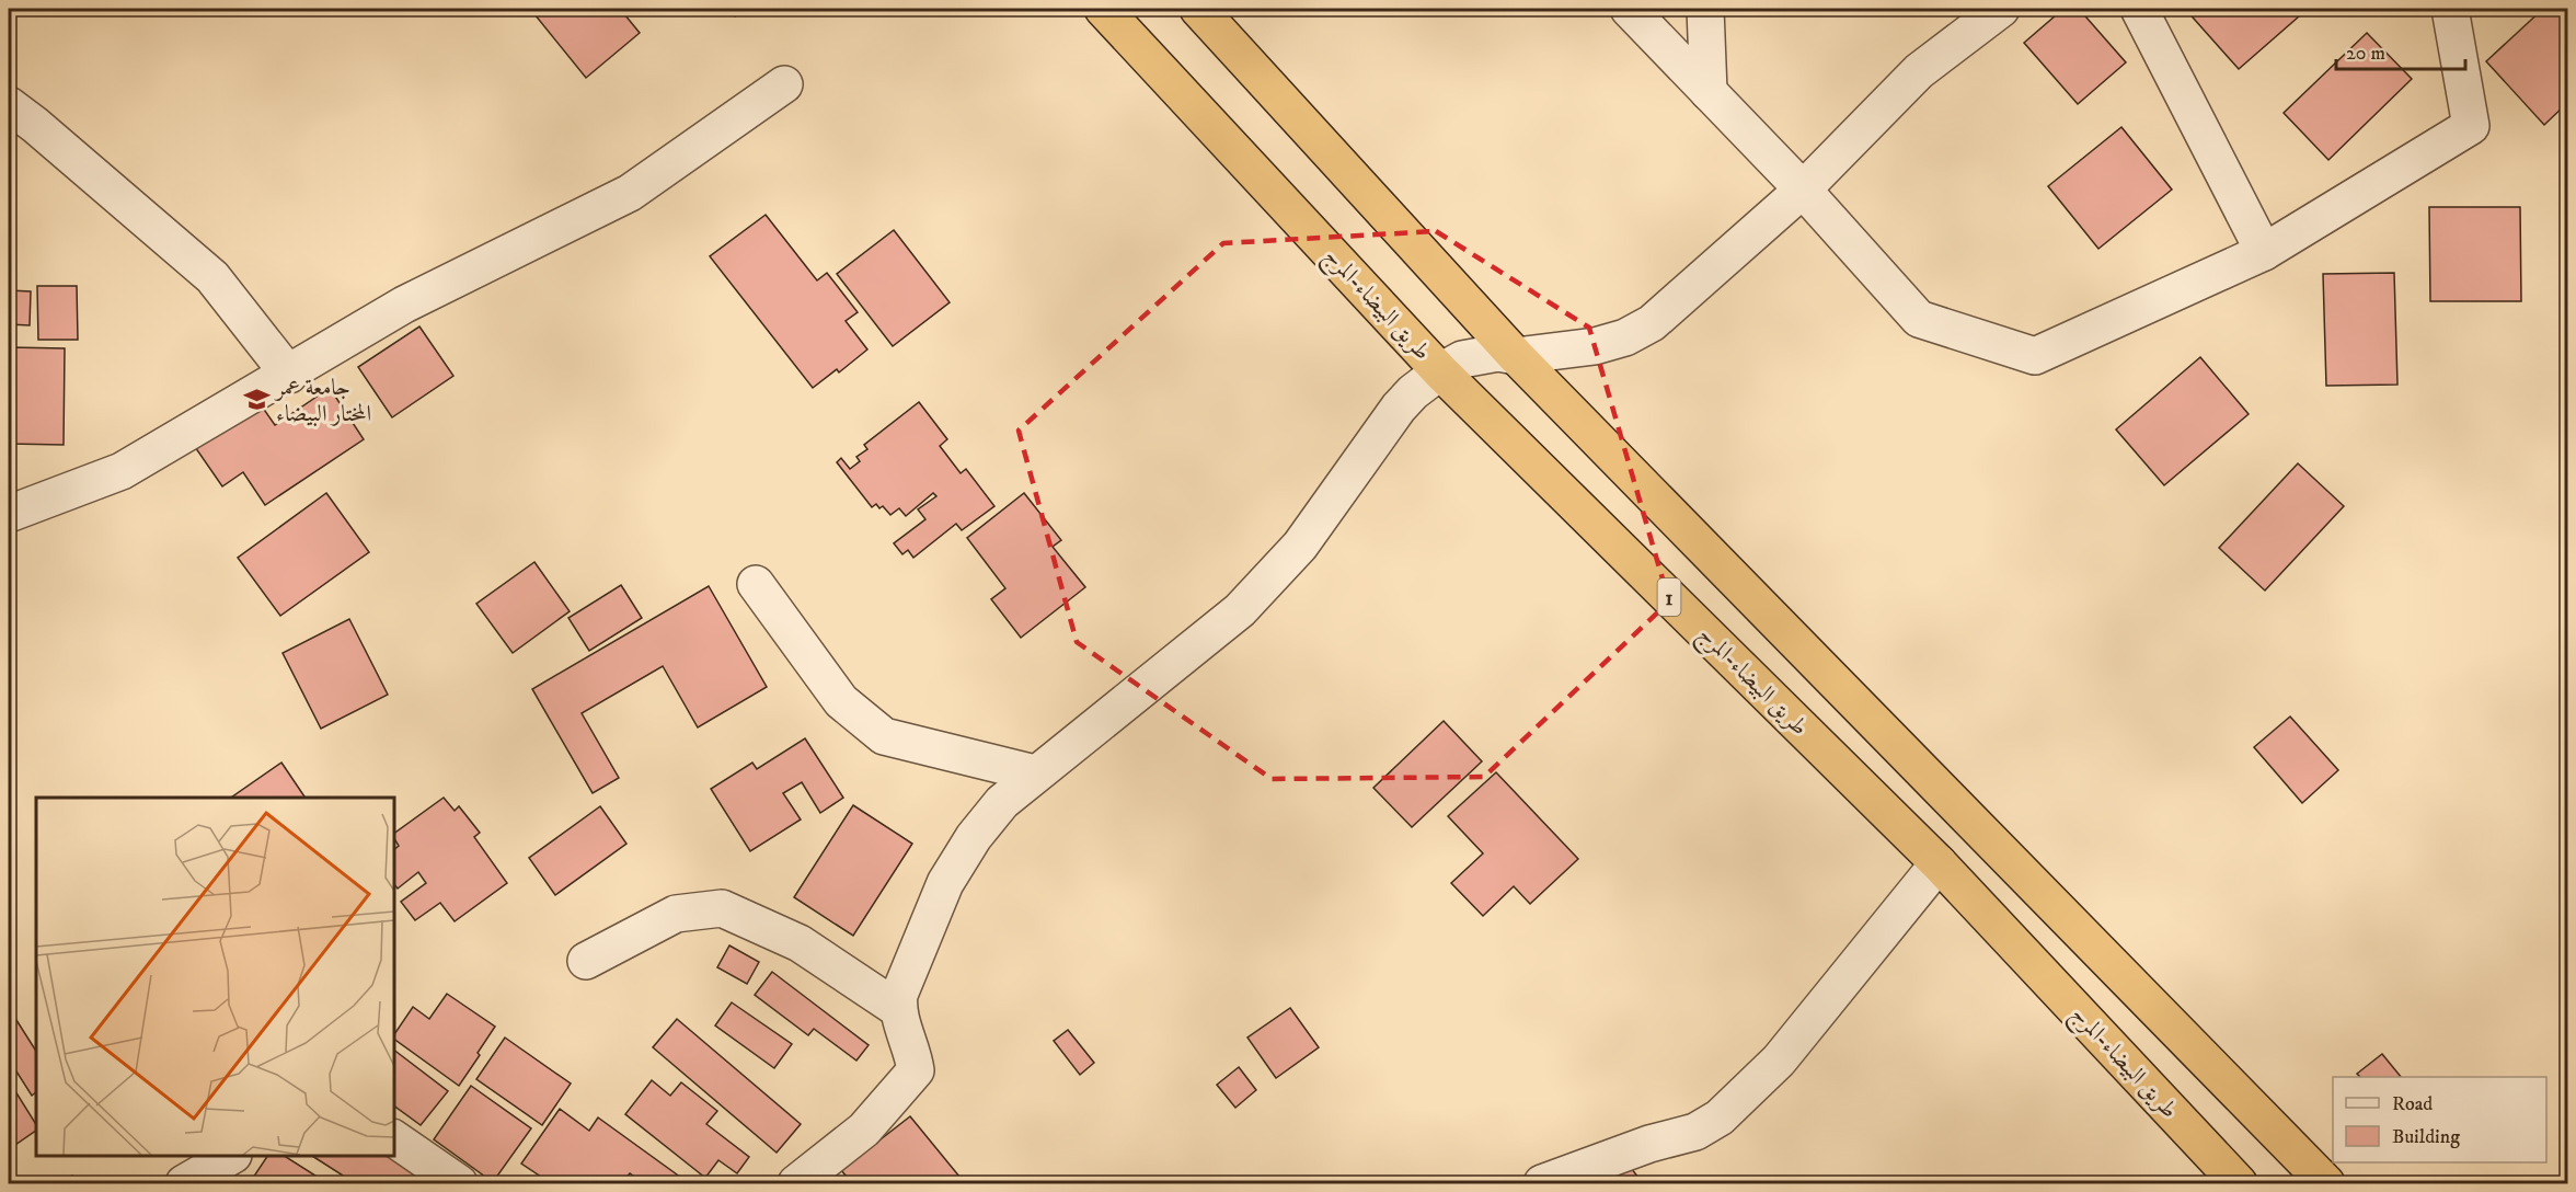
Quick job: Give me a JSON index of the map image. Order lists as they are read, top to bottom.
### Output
{
  "streets": {
    "highway": ["طريق البيضاء-المرج", "1"]
  },
  "places": {
    "school or university": ["جامعة عمر المختار البيضاء"]
  },
  "legend": ["Road", "Building"],
  "scale_bar": "20 m"
}
